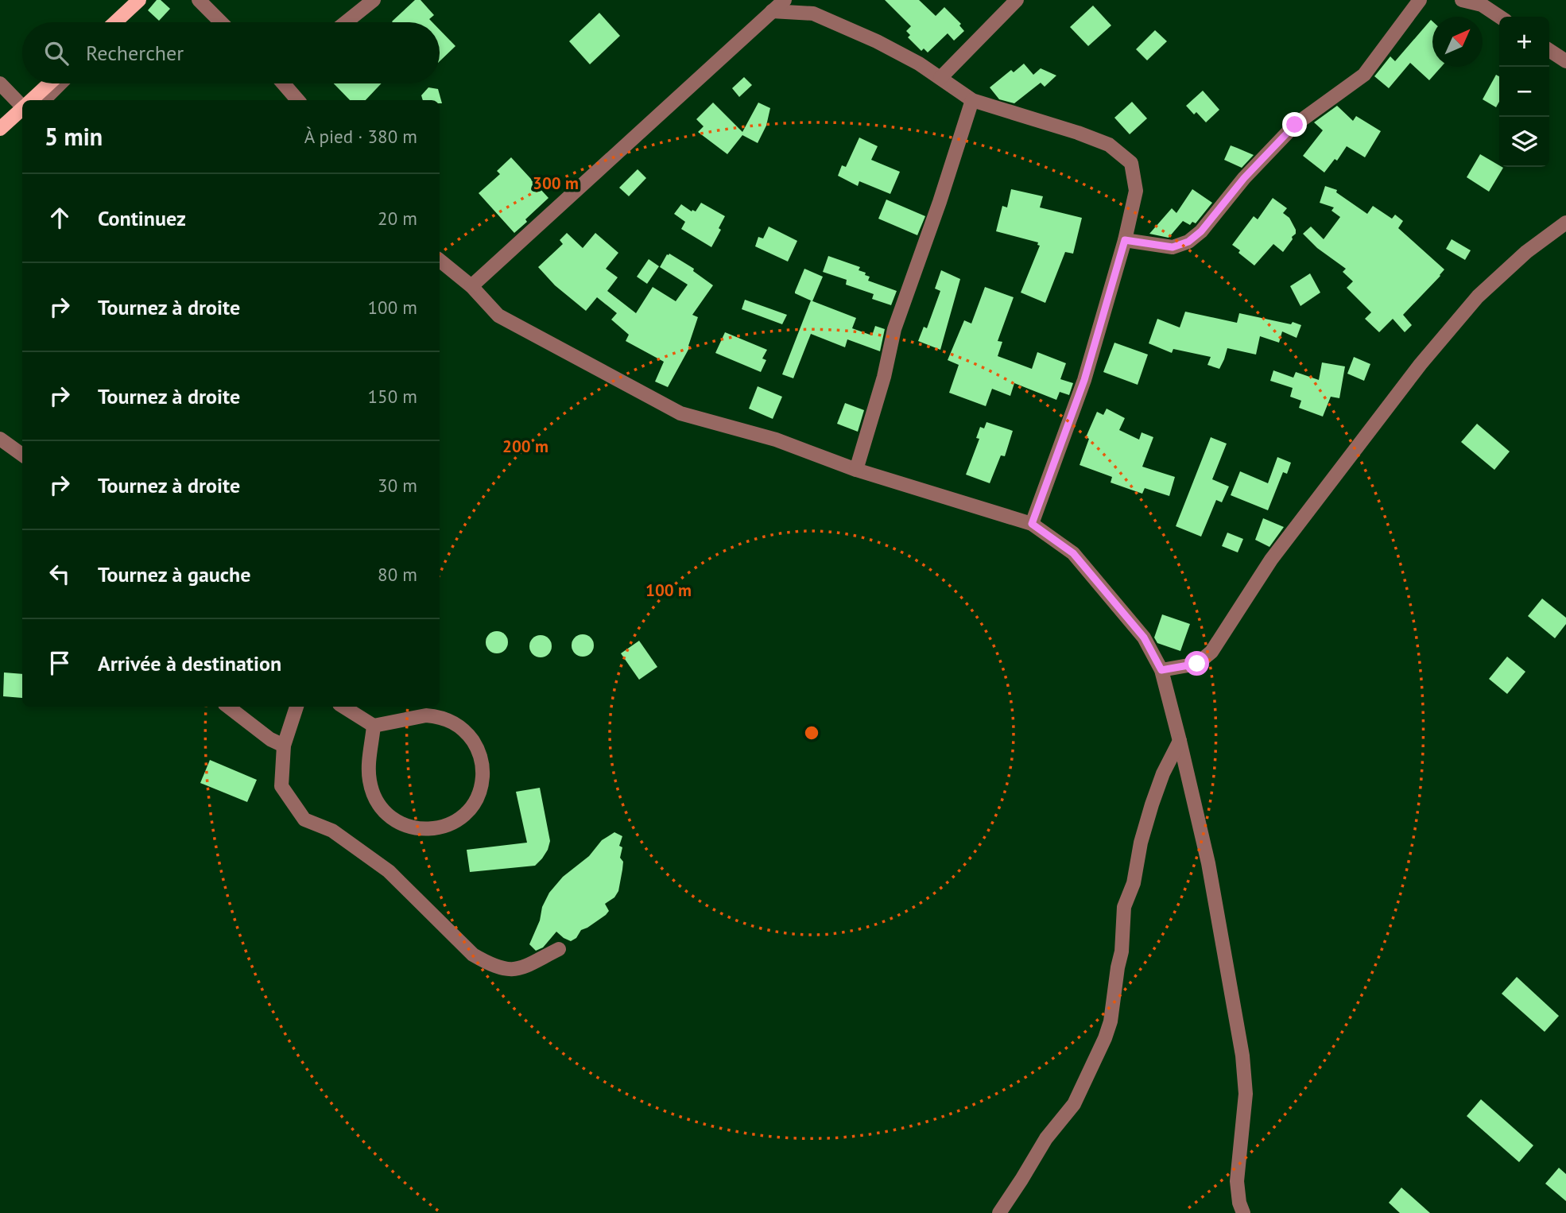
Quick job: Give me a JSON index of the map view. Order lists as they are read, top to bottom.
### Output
{
  "north": "top right",
  "page": {
    "map_buttons": ["+", "−"],
    "search": "Rechercher",
    "heading": ["5 min", "À pied · 380 m"],
    "list": [
      ["Continuez", "20 m"],
      ["Tournez à droite", "100 m"],
      ["Tournez à droite", "150 m"],
      ["Tournez à droite", "30 m"],
      ["Tournez à gauche", "80 m"],
      "Arrivée à destination"
    ]
  },
  "rings": ["300 m", "200 m", "100 m"]
}
